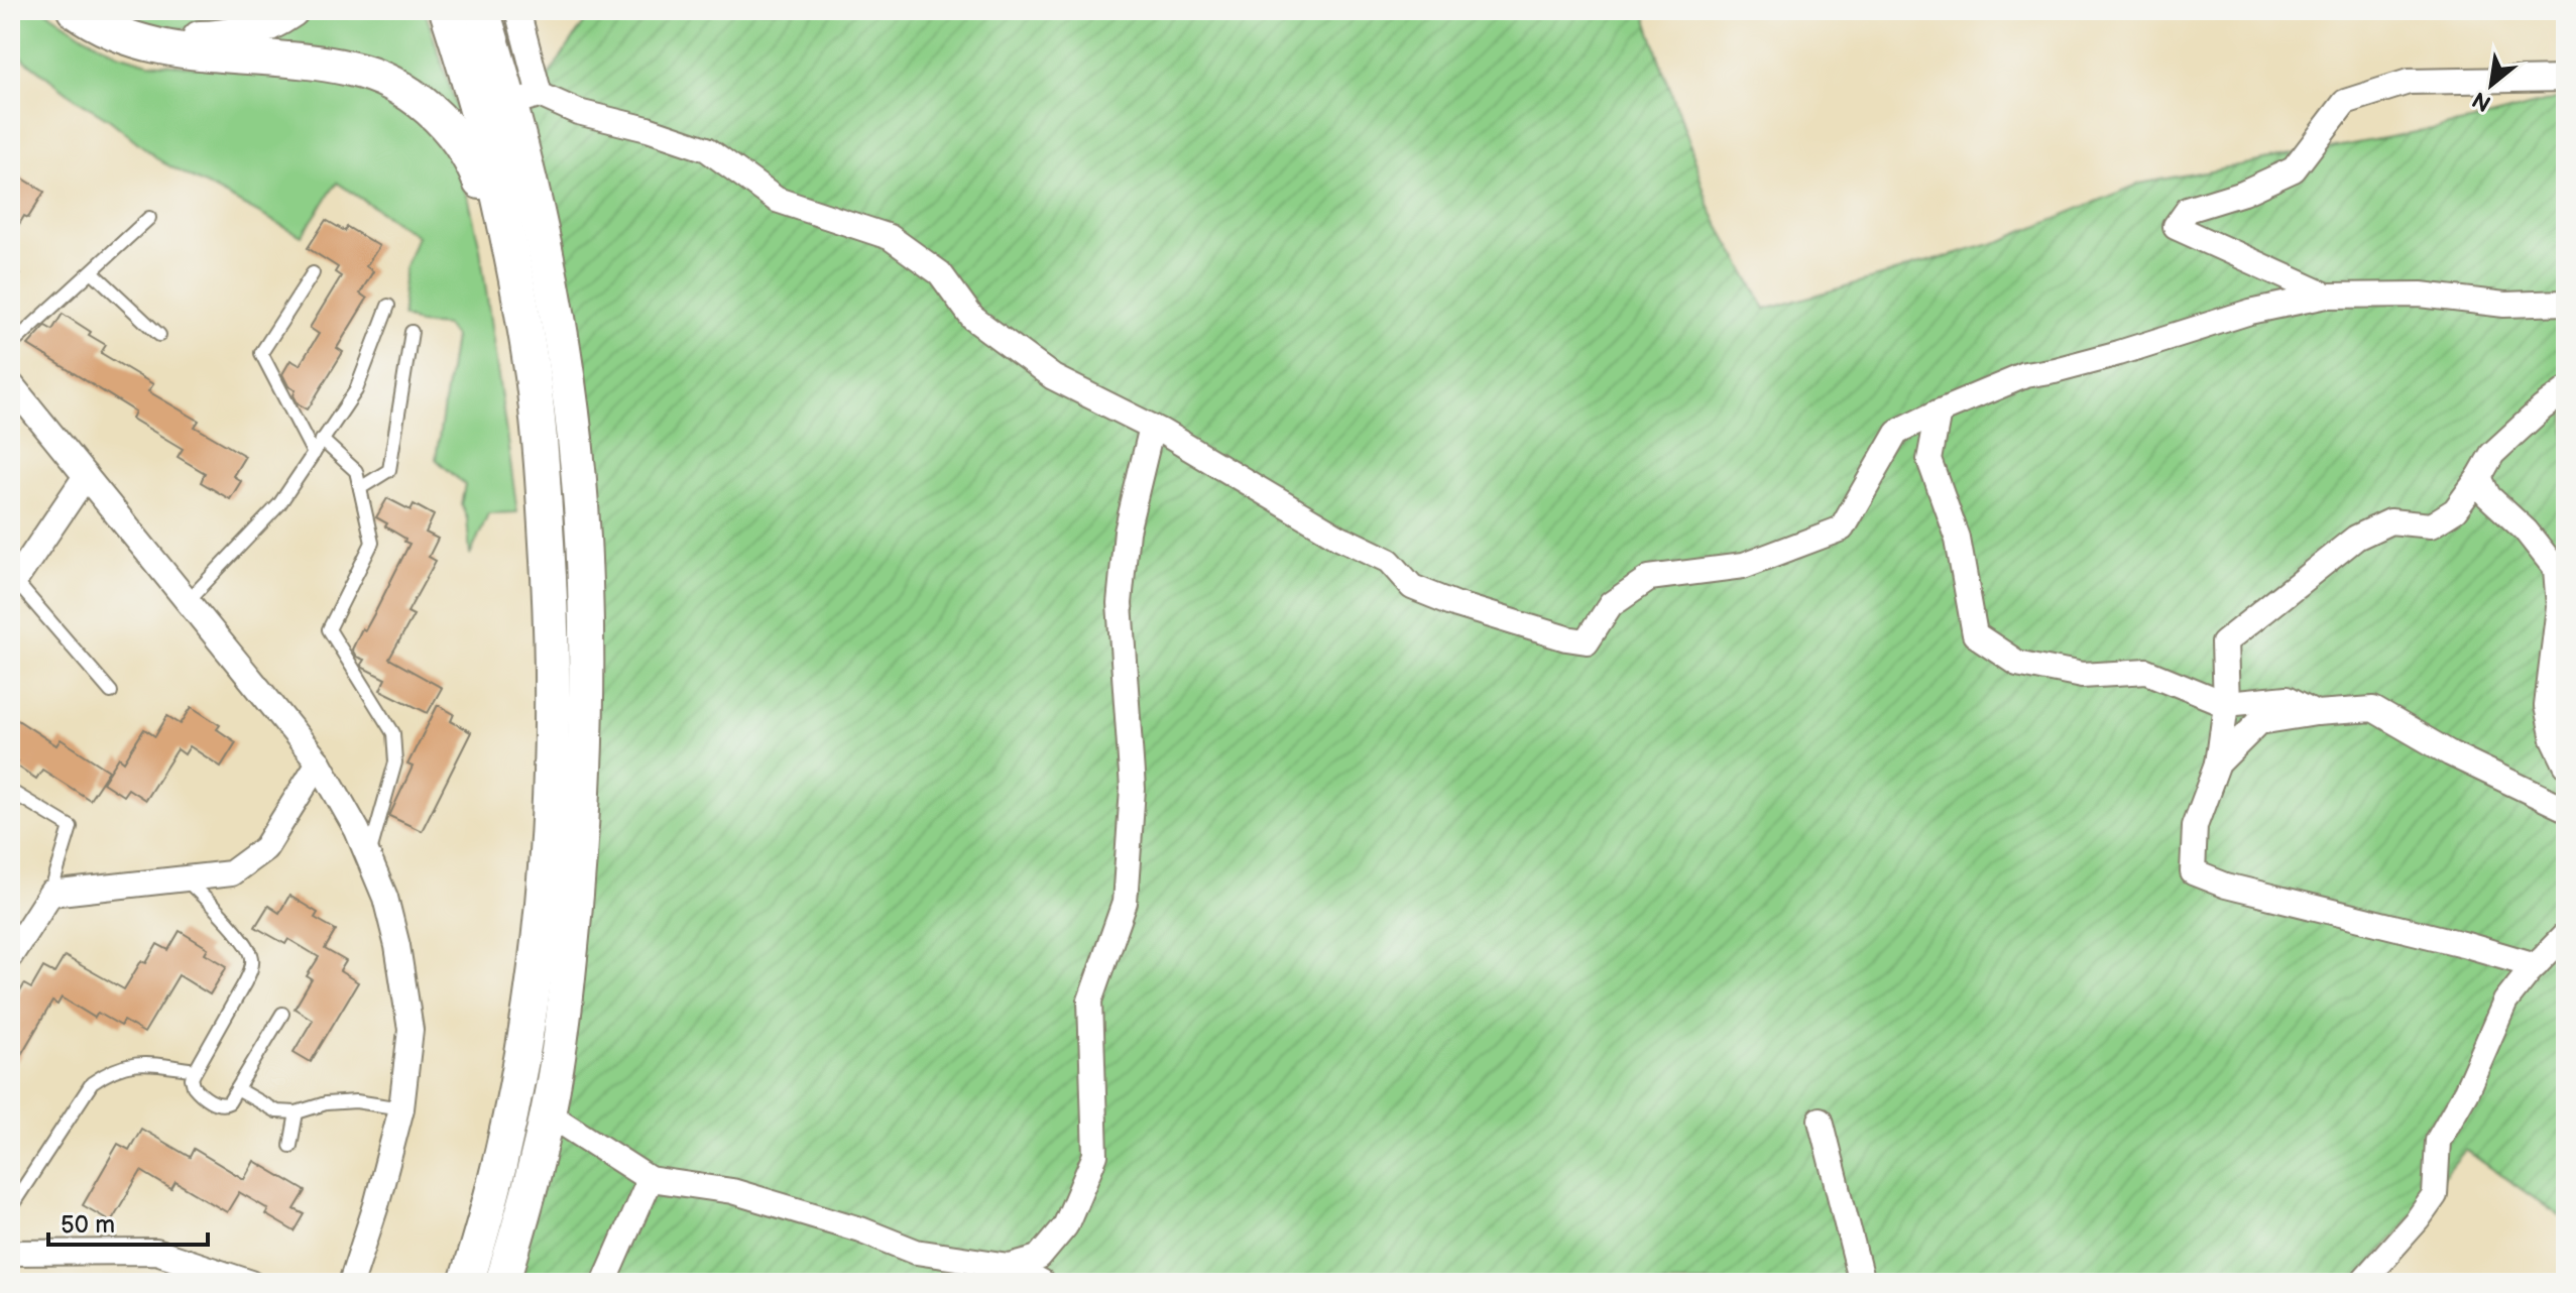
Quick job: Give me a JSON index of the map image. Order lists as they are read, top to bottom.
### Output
{
  "scale_bar": "50 m",
  "north": "bottom left"
}
